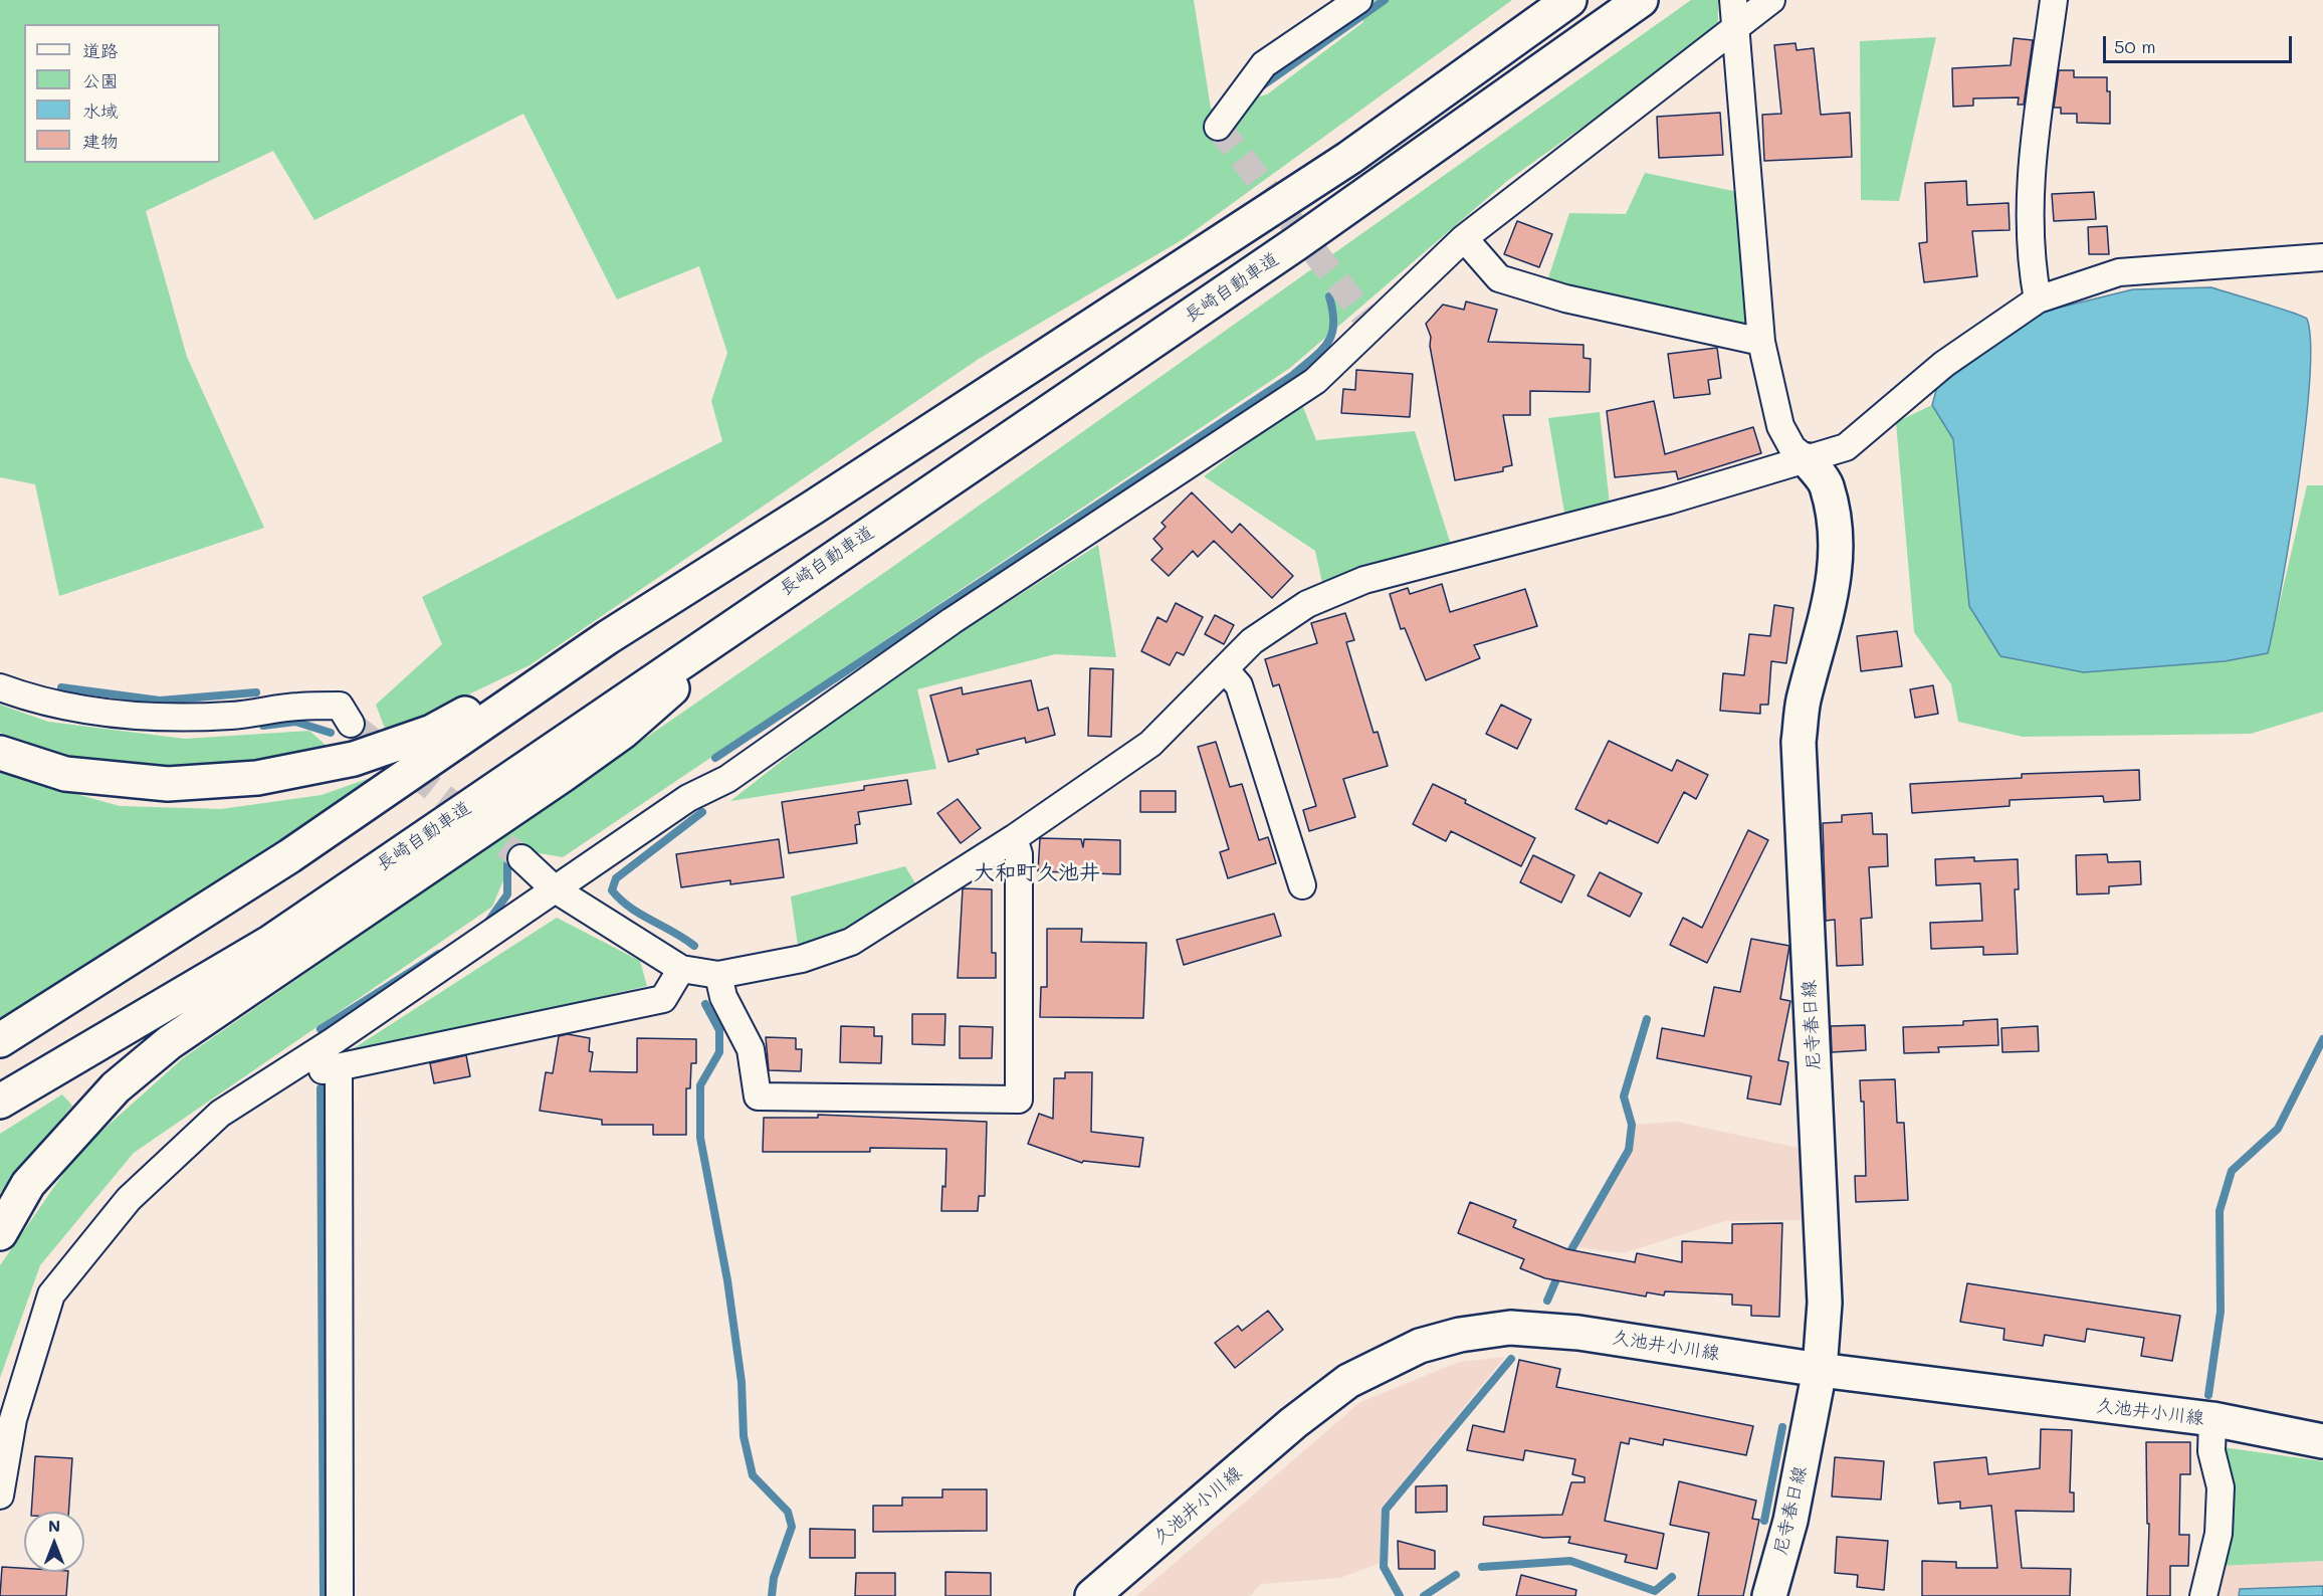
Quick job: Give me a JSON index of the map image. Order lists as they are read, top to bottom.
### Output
{
  "streets": {
    "main road": ["長崎自動車道", "尼寺春日線", "久池井小川線"]
  },
  "crossings": [
    ["尼寺春日線", "久池井小川線"]
  ],
  "districts": ["大和町久池井"],
  "legend": [
    "道路",
    "公園",
    "水域",
    "建物"
  ],
  "scale_bar": "50 m",
  "north": "top"
}
